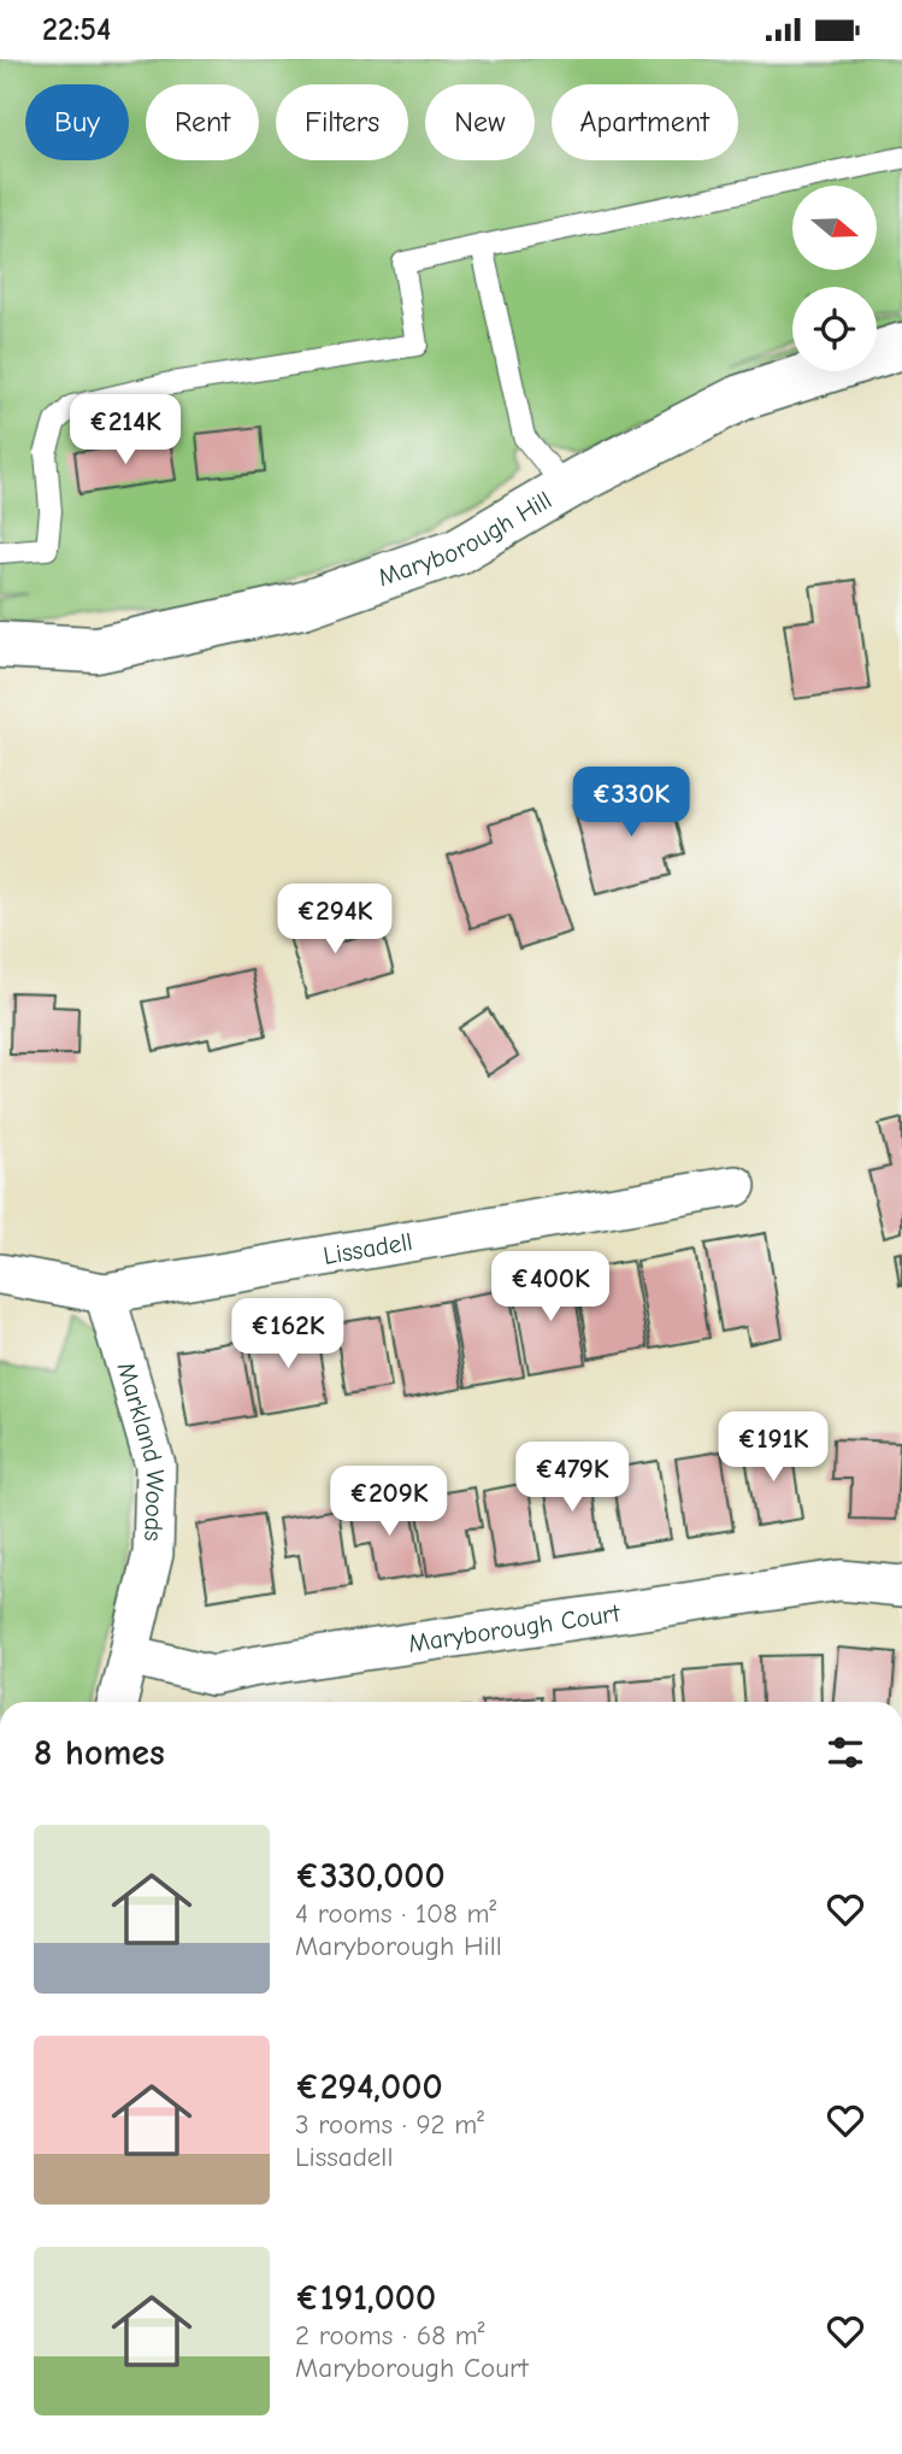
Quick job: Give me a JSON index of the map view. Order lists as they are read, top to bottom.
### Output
{
  "streets": {
    "street": [
      "Maryborough Hill",
      "Lissadell",
      "Markland Woods",
      "Maryborough Court"
    ]
  },
  "crossings": [
    ["Lissadell", "Markland Woods"],
    ["Markland Woods", "Maryborough Court"]
  ],
  "north": "right",
  "page": {
    "status": "22:54",
    "chip": [
      "Buy",
      "Rent",
      "Filters",
      "New",
      "Apartment"
    ],
    "price": [
      "€214K",
      "€330K",
      "€294K",
      "€400K",
      "€162K",
      "€191K",
      "€479K",
      "€209K"
    ],
    "heading": "8 homes",
    "list": [
      {
        "name": "€330,000",
        "note": "4 rooms · 108 m² · Maryborough Hill"
      },
      {
        "name": "€294,000",
        "note": "3 rooms · 92 m² · Lissadell"
      },
      {
        "name": "€191,000",
        "note": "2 rooms · 68 m² · Maryborough Court"
      }
    ]
  }
}
